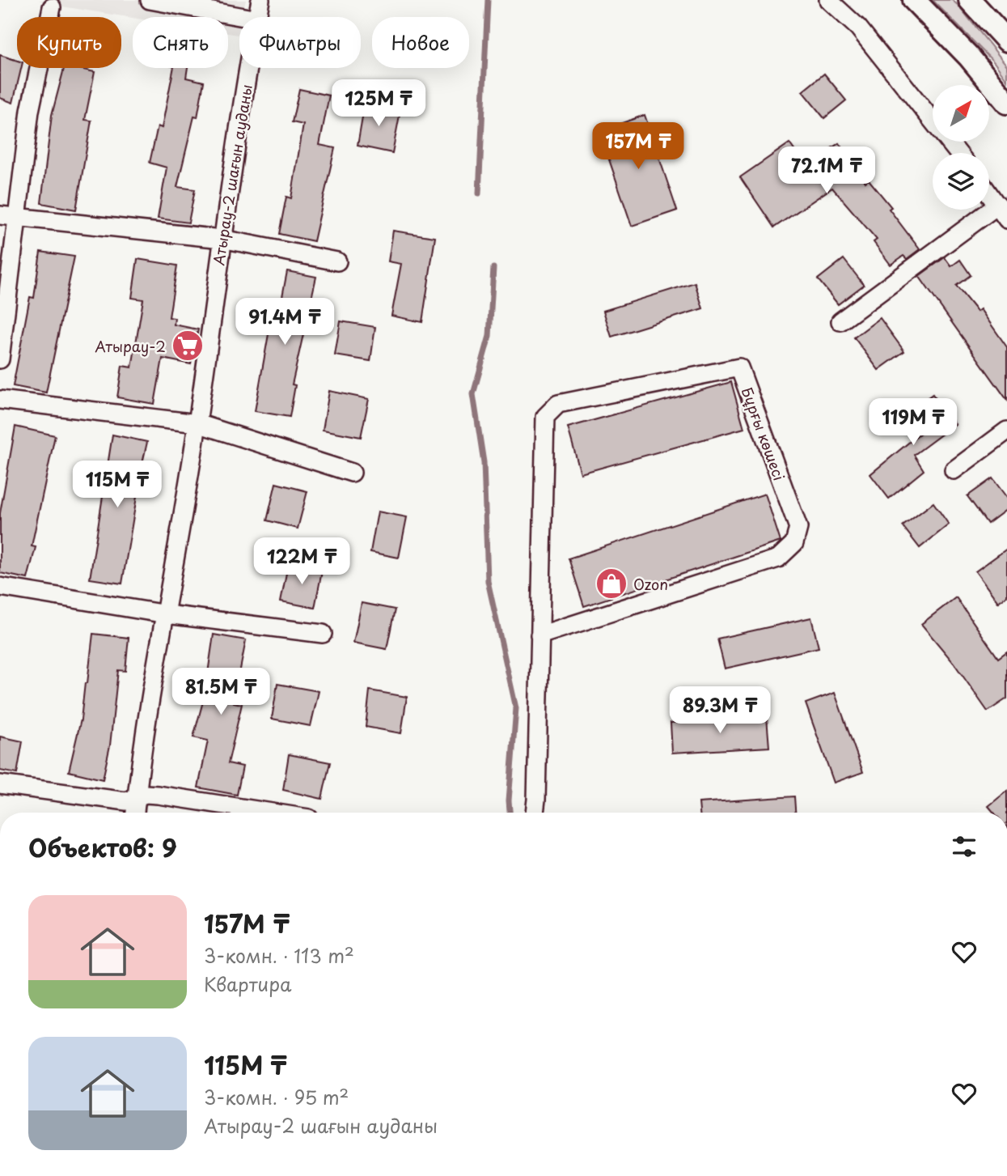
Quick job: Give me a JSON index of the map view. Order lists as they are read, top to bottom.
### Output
{
  "streets": {
    "street": ["Атырау-2 шағын ауданы", "Бұрғы көшесі"]
  },
  "places": {
    "supermarket": ["Атырау-2"],
    "shop": ["Ozon"]
  },
  "north": "top right",
  "page": {
    "chip": [
      "Купить",
      "Снять",
      "Фильтры",
      "Новое"
    ],
    "price": [
      "125M ₸",
      "157M ₸",
      "72.1M ₸",
      "91.4M ₸",
      "119M ₸",
      "115M ₸",
      "122M ₸",
      "81.5M ₸",
      "89.3M ₸"
    ],
    "heading": "Объектов: 9",
    "list": [
      {
        "name": "157M ₸",
        "note": "3-комн. · 113 m² · Квартира"
      },
      {
        "name": "115M ₸",
        "note": "3-комн. · 95 m² · Атырау-2 шағын ауданы"
      }
    ]
  }
}
